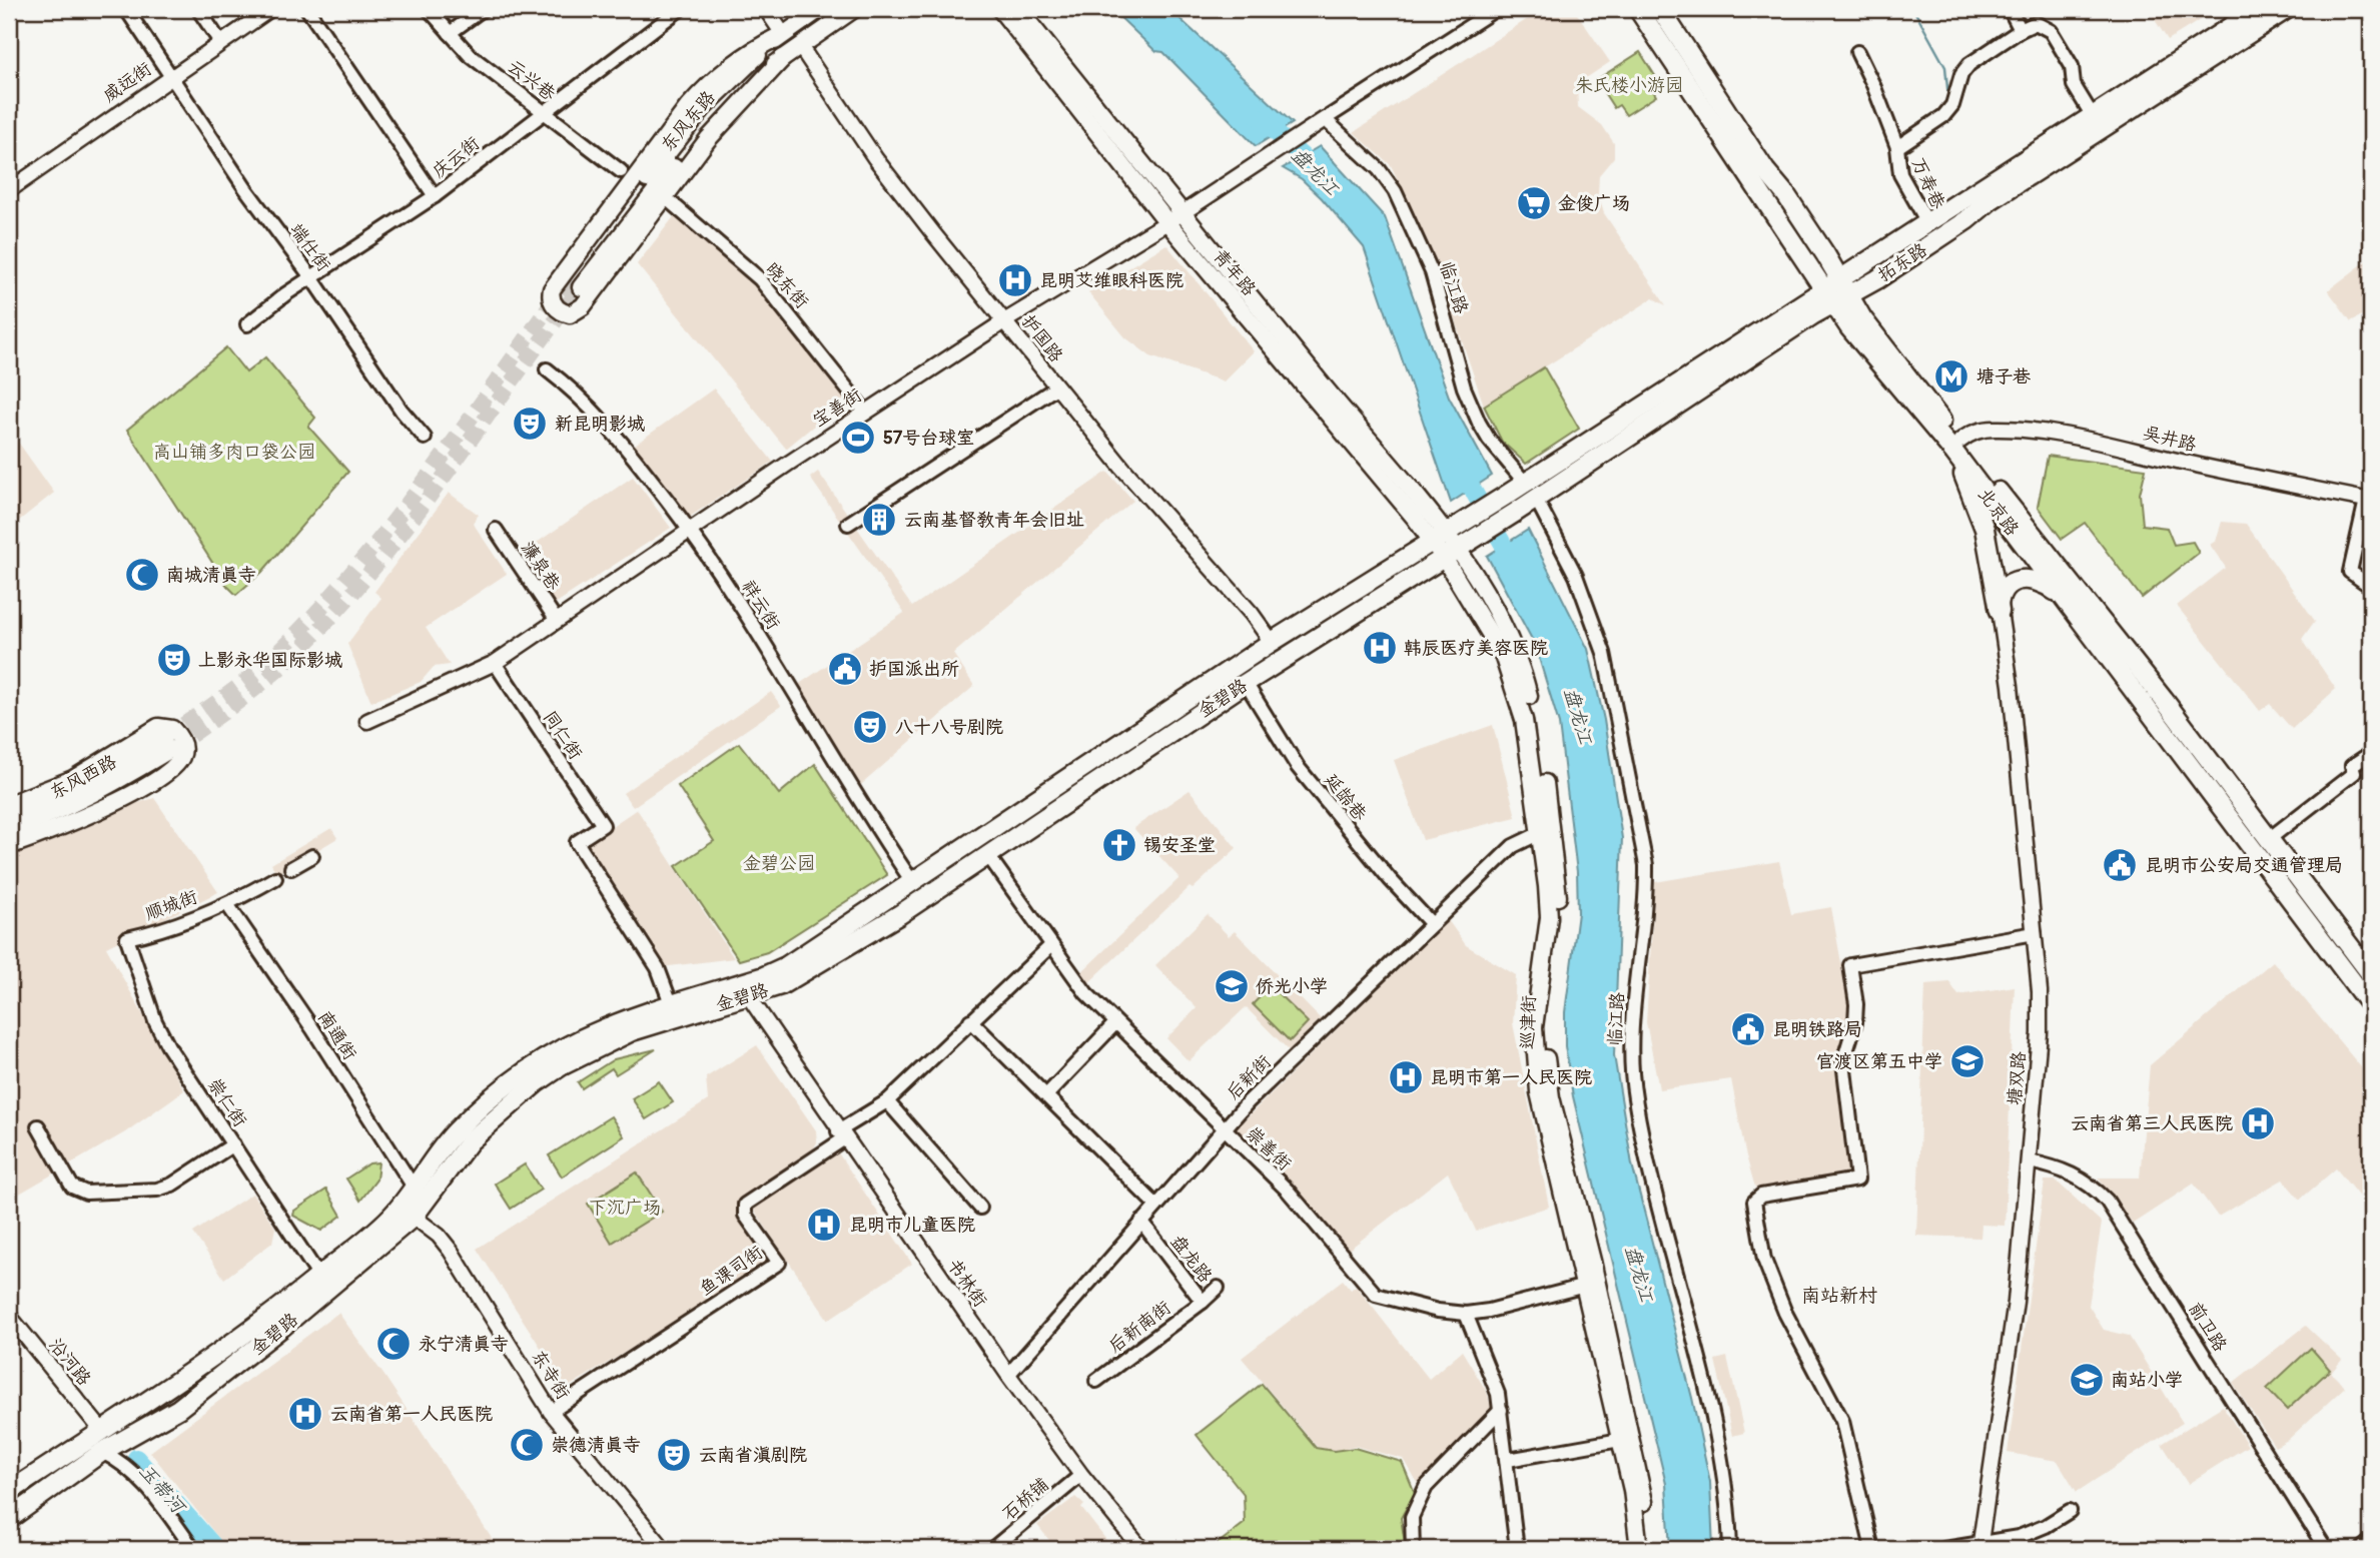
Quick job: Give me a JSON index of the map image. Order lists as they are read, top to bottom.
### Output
{
  "streets": {
    "main road": [
      "东风东路",
      "拓东路",
      "青年路",
      "北京路",
      "金碧路",
      "东风西路",
      "巡津街"
    ],
    "street": [
      "云兴巷",
      "威远街",
      "庆云街",
      "万寿巷",
      "端仕街",
      "晓东街",
      "临江路",
      "护国路",
      "宝善街",
      "吴井路",
      "濂泉巷",
      "祥云街",
      "同仁街",
      "延龄巷",
      "顺城街",
      "南通街",
      "后新街",
      "塘双路",
      "崇仁街",
      "崇善街",
      "盘龙路",
      "鱼课司街",
      "书林街",
      "后新南街",
      "前卫路",
      "沿河路",
      "东寺街",
      "石桥铺"
    ]
  },
  "crossings": [
    ["云兴巷", "庆云街"],
    ["威远街", "端仕街"],
    ["东风东路", "护国路"],
    ["庆云街", "端仕街"],
    ["万寿巷", "拓东路"],
    ["拓东路", "临江路"],
    ["拓东路", "北京路"],
    ["拓东路", "金碧路"],
    ["青年路", "宝善街"],
    ["青年路", "金碧路"],
    ["青年路", "巡津街"],
    ["晓东街", "宝善街"],
    ["临江路", "宝善街"],
    ["护国路", "宝善街"],
    ["护国路", "金碧路"],
    ["宝善街", "濂泉巷"],
    ["宝善街", "祥云街"],
    ["宝善街", "同仁街"],
    ["吴井路", "北京路"],
    ["祥云街", "金碧路"],
    ["金碧路", "同仁街"],
    ["金碧路", "延龄巷"],
    ["金碧路", "巡津街"],
    ["金碧路", "南通街"],
    ["金碧路", "崇仁街"],
    ["金碧路", "崇善街"],
    ["金碧路", "书林街"],
    ["金碧路", "沿河路"],
    ["金碧路", "东寺街"],
    ["延龄巷", "后新街"],
    ["顺城街", "南通街"],
    ["顺城街", "崇仁街"],
    ["巡津街", "后新街"],
    ["巡津街", "崇善街"],
    ["后新街", "崇善街"],
    ["后新街", "盘龙路"],
    ["后新街", "书林街"],
    ["塘双路", "前卫路"],
    ["盘龙路", "后新南街"],
    ["鱼课司街", "书林街"],
    ["鱼课司街", "东寺街"],
    ["书林街", "石桥铺"]
  ],
  "districts": ["南站新村"],
  "water": ["盘龙江", "玉带河"],
  "parks": [
    "朱氏楼小游园",
    "高山铺多肉口袋公园",
    "金碧公园",
    "下沉广场"
  ],
  "places": {
    "supermarket": ["金俊广场"],
    "hospital": [
      "昆明艾维眼科医院",
      "韩辰医疗美容医院",
      "昆明市第一人民医院",
      "云南省第三人民医院",
      "昆明市儿童医院",
      "云南省第一人民医院"
    ],
    "metro station": ["塘子巷"],
    "theatre": [
      "新昆明影城",
      "上影永华国际影城",
      "八十八号剧院",
      "云南省滇剧院"
    ],
    "sports": ["57号台球室"],
    "building": ["云南基督教青年会旧址"],
    "mosque": ["南城清真寺", "永宁清真寺", "崇德清真寺"],
    "public building": ["护国派出所", "昆明市公安局交通管理局", "昆明铁路局"],
    "church": ["锡安圣堂"],
    "school or university": ["侨光小学", "官渡区第五中学", "南站小学"]
  }
}
